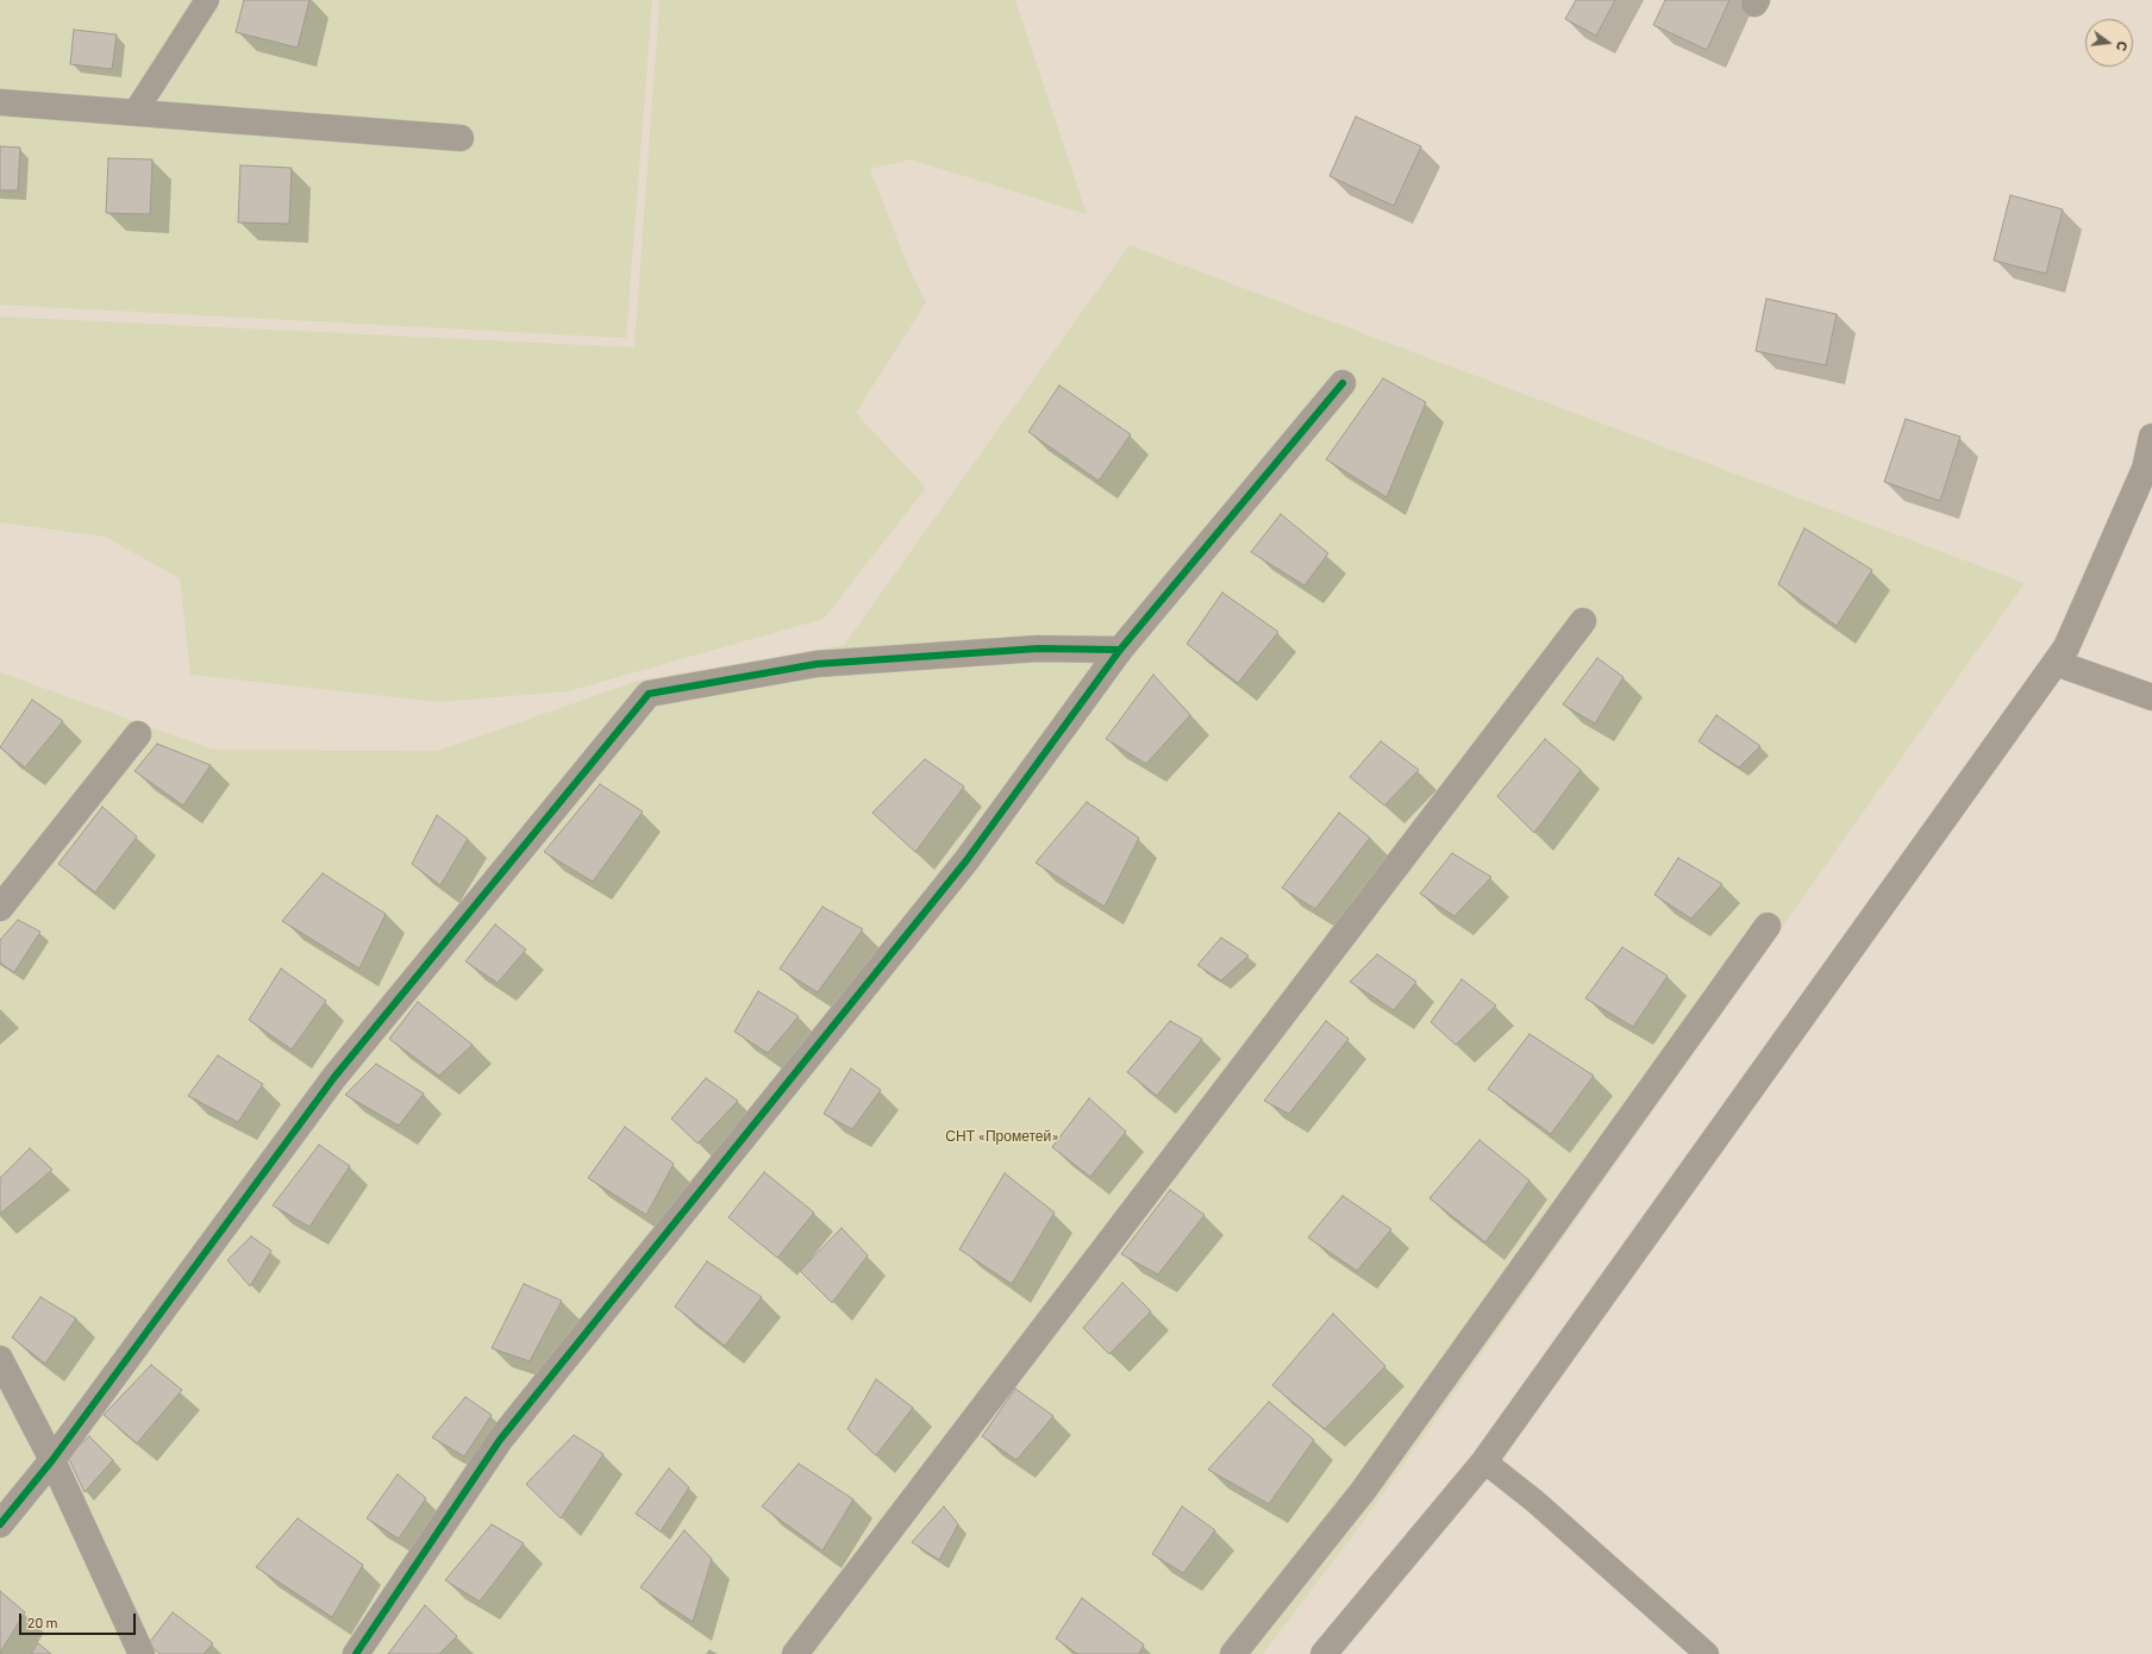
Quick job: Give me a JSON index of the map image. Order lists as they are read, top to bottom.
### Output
{
  "parks": ["СНТ «Прометей»"],
  "scale_bar": "20 m",
  "north": "right"
}
